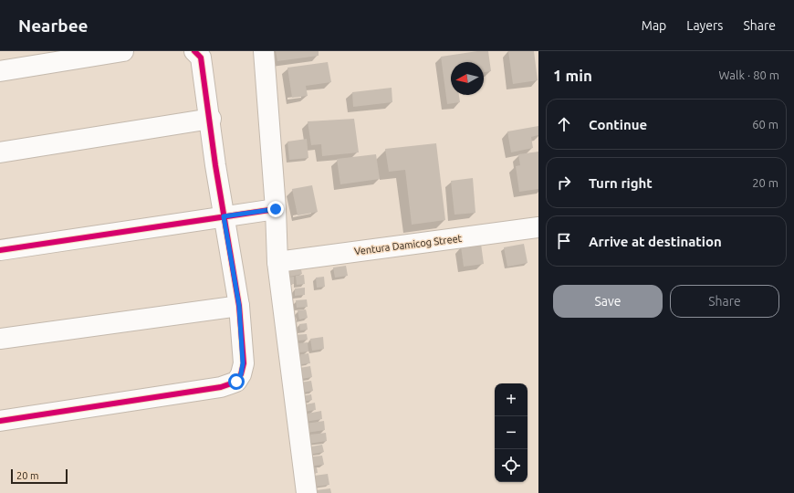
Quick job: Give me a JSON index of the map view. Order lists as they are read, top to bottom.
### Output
{
  "streets": {
    "street": ["Ventura Damicog Street"]
  },
  "scale_bar": "20 m",
  "north": "left",
  "page": {
    "header": "Nearbee",
    "nav": ["Map", "Layers", "Share"],
    "heading": ["1 min", "Walk · 80 m"],
    "list": [
      ["Continue", "60 m"],
      ["Turn right", "20 m"],
      "Arrive at destination"
    ],
    "buttons": ["Save", "Share"],
    "map_buttons": ["+", "−"],
    "scale": "20 m"
  }
}
